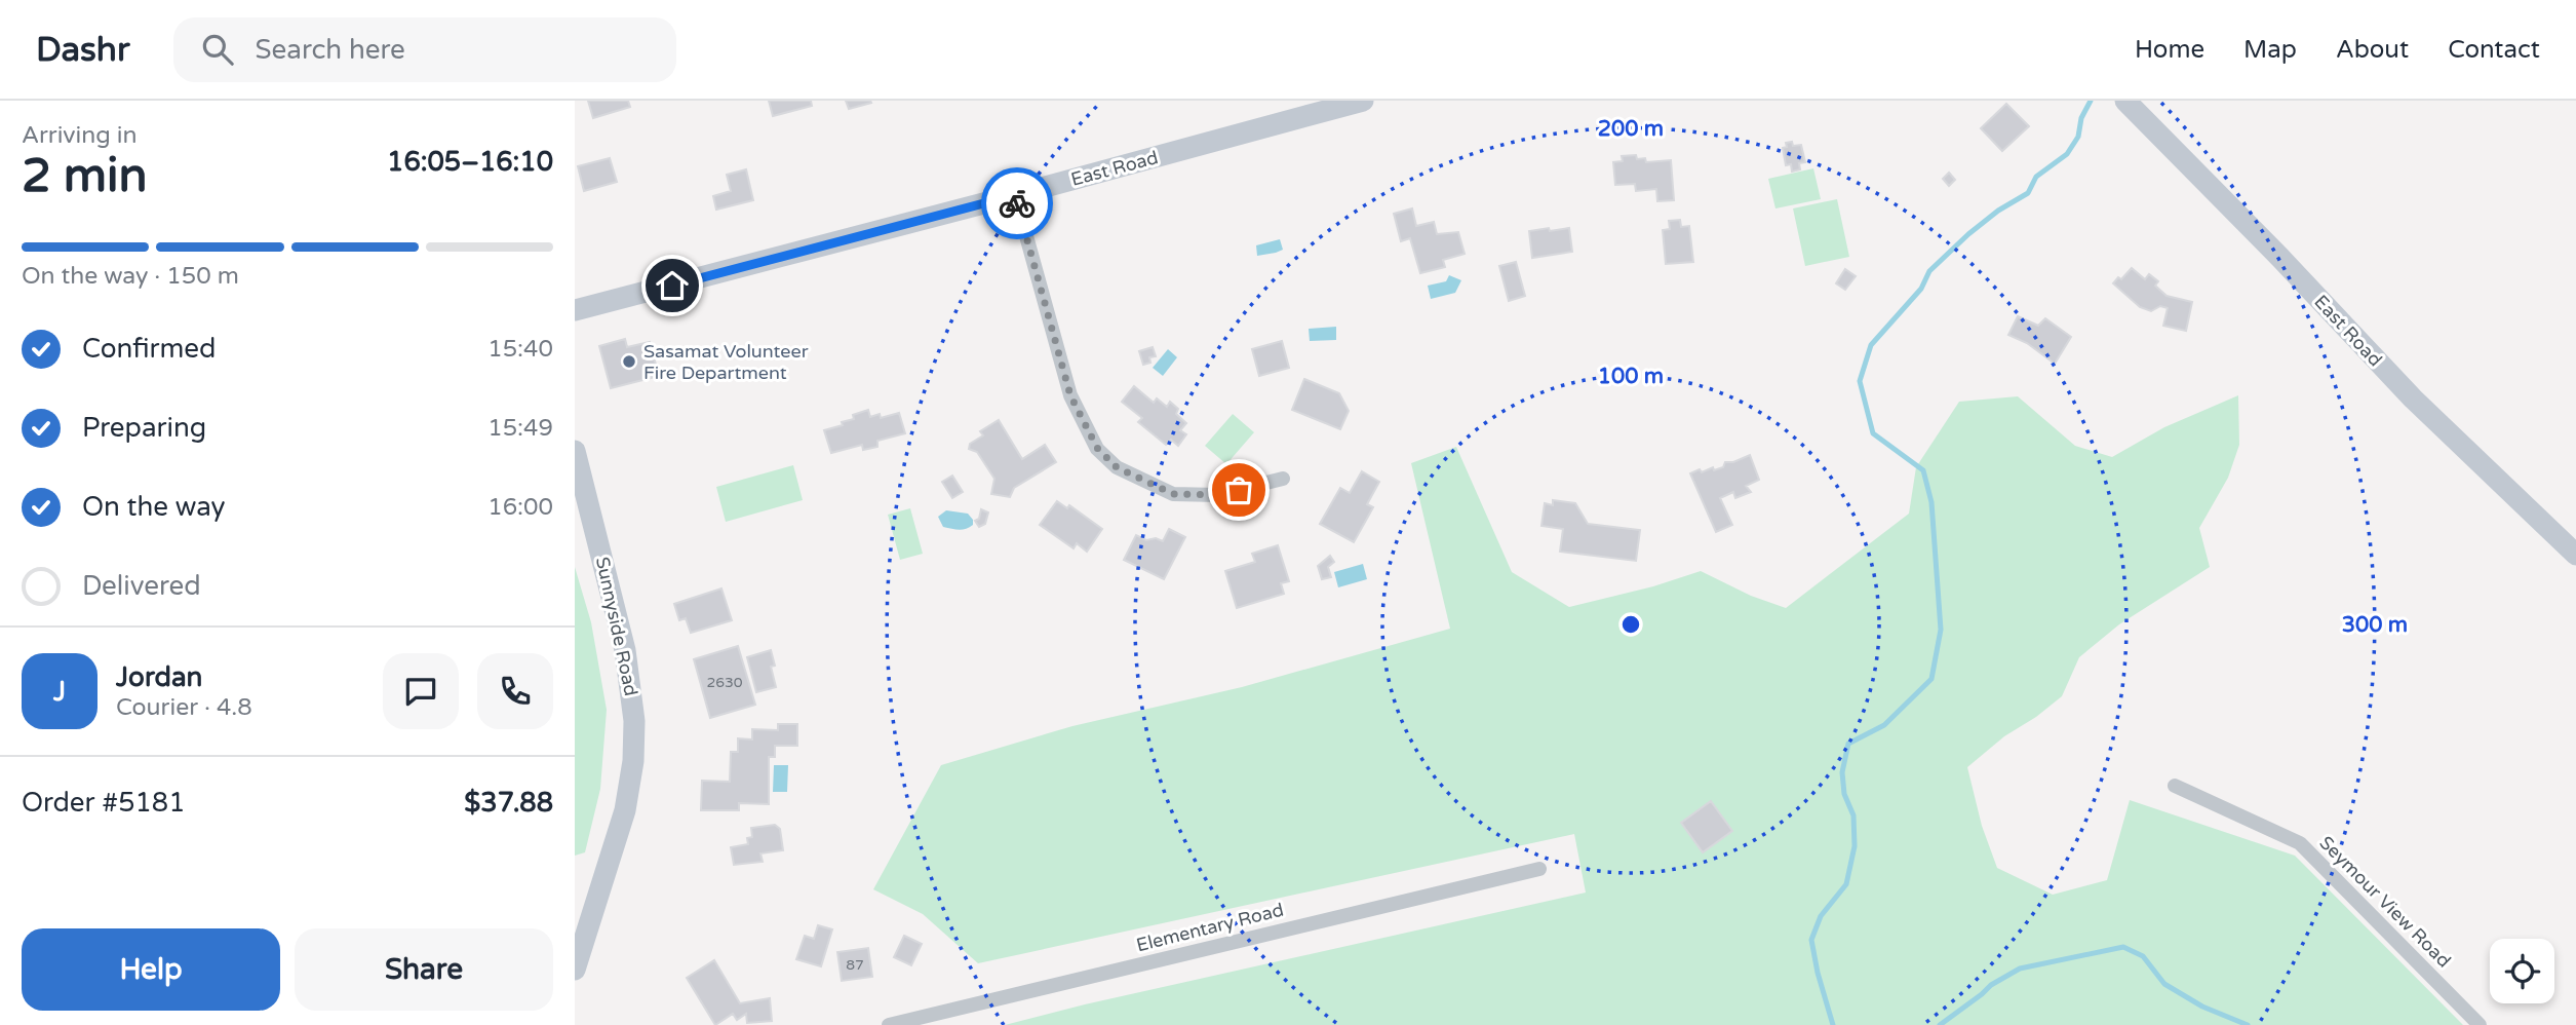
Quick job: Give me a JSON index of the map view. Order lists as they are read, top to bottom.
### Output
{
  "streets": {
    "main road": ["East Road", "Sunnyside Road"],
    "street": ["Seymour View Road", "Elementary Road"]
  },
  "places": ["Sasamat Volunteer Fire Department"],
  "house_numbers": ["2630", "87"],
  "page": {
    "header": "Dashr",
    "search": "Search here",
    "nav": [
      "Home",
      "Map",
      "About",
      "Contact"
    ],
    "heading": ["2 min", "Arriving in", "16:05–16:10"],
    "panel": [
      "Jordan",
      "Courier · 4.8",
      "Order #5181",
      "$37.88"
    ],
    "bar": "On the way · 150 m",
    "list": [
      ["Confirmed", "15:40"],
      ["Preparing", "15:49"],
      ["On the way", "16:00"],
      "Delivered"
    ],
    "round": "J",
    "buttons": ["Help", "Share"]
  },
  "rings": ["200 m", "100 m", "300 m"]
}
